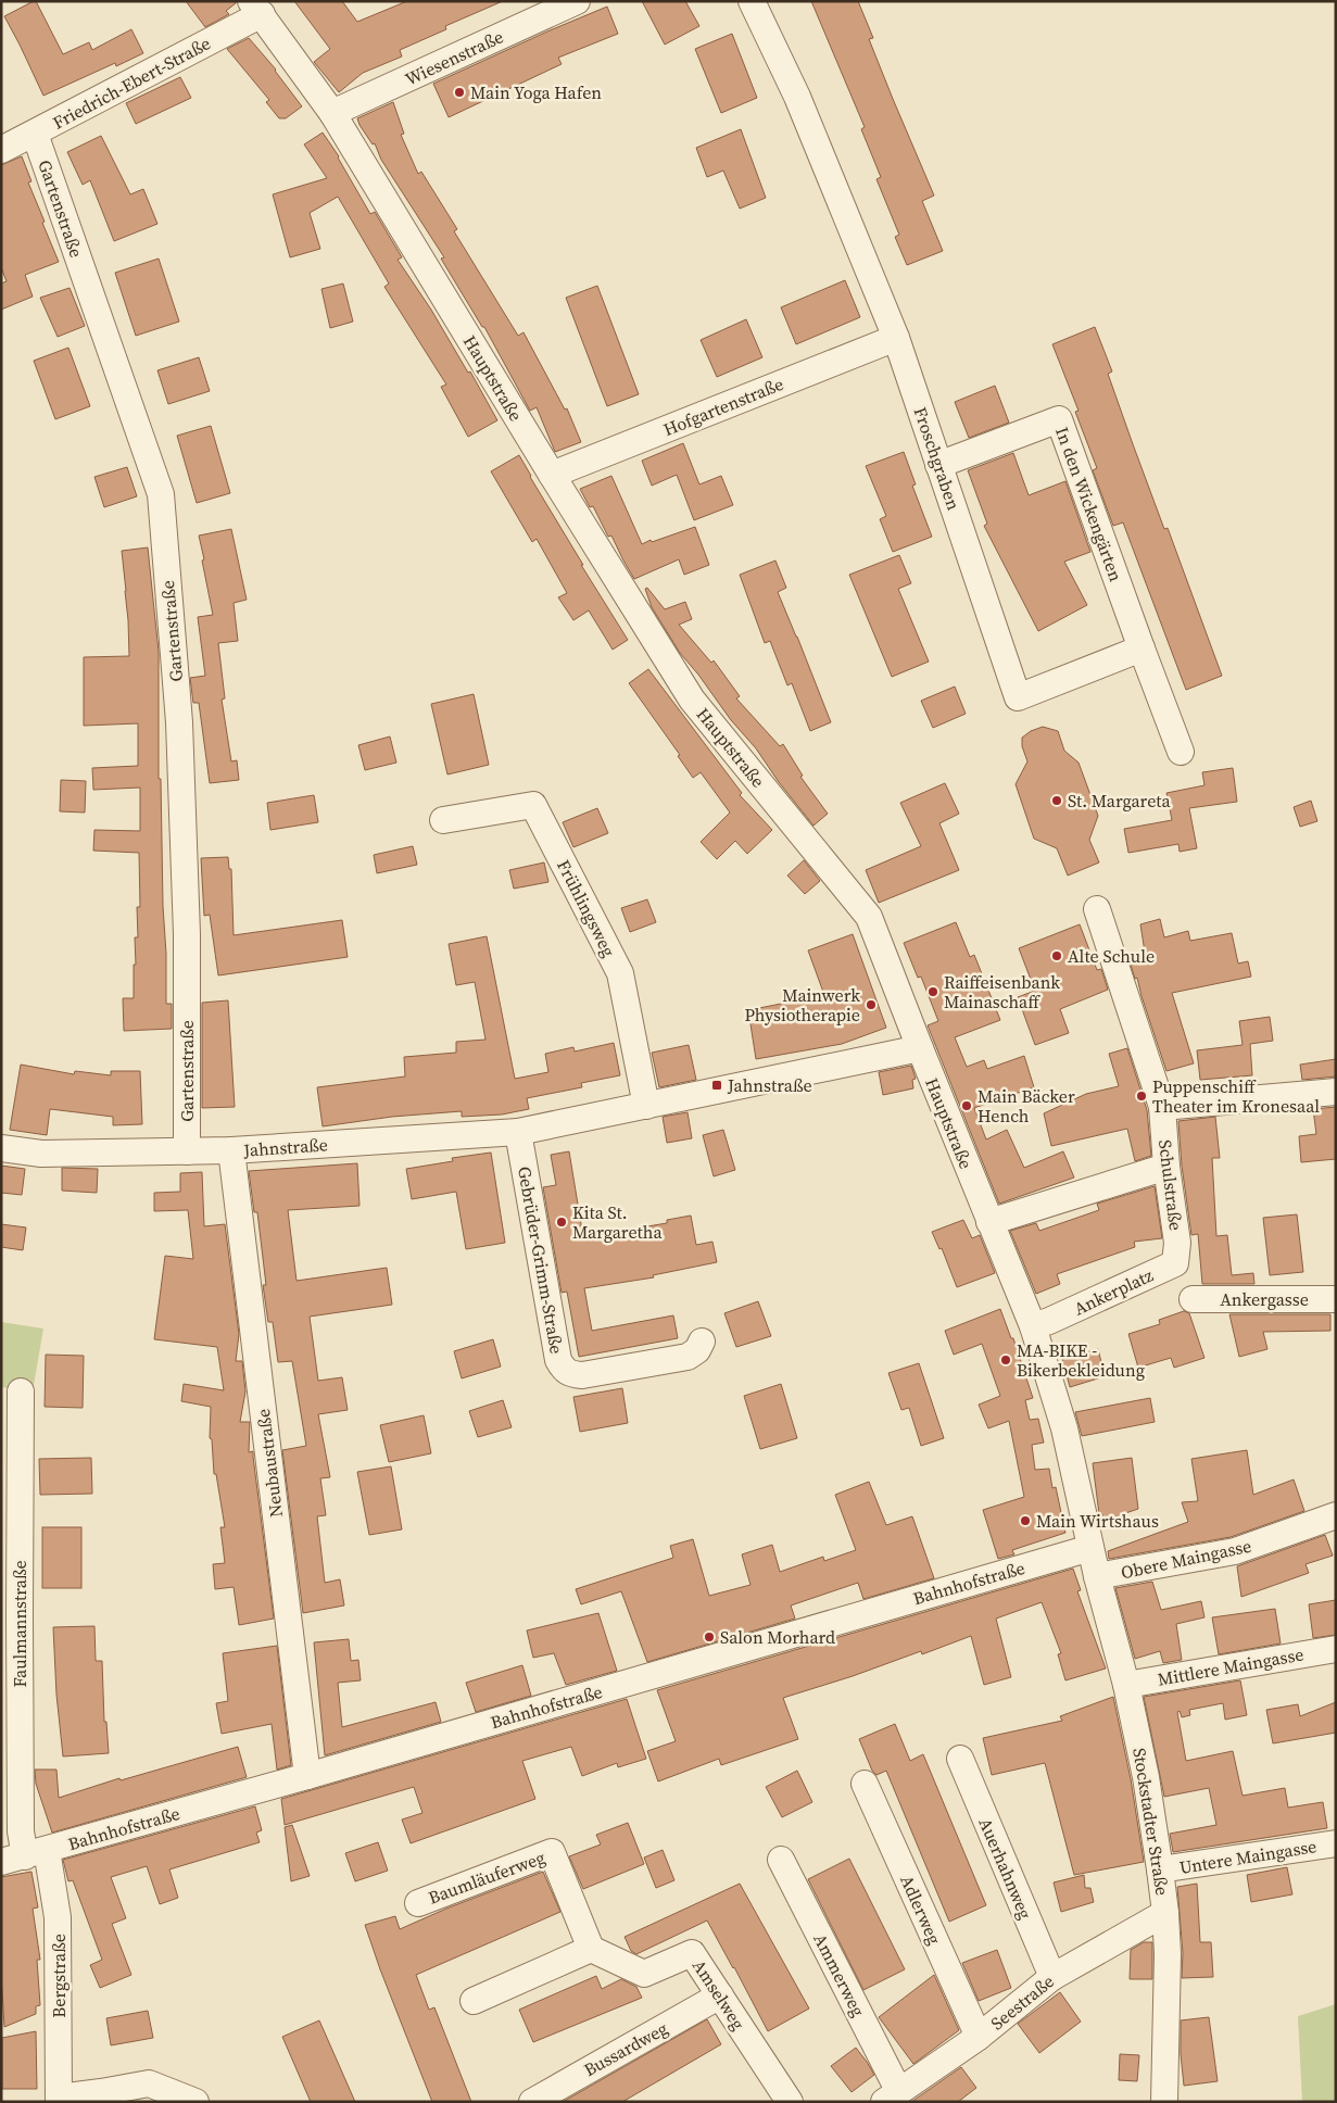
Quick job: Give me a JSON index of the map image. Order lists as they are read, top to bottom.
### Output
{
  "streets": {
    "street": [
      "Wiesenstraße",
      "Friedrich-Ebert-Straße",
      "Gartenstraße",
      "Hauptstraße",
      "Hofgartenstraße",
      "Froschgraben",
      "In den Wickengärten",
      "Frühlingsweg",
      "Jahnstraße",
      "Schulstraße",
      "Gebrüder-Grimm-Straße",
      "Ankerplatz",
      "Ankergasse",
      "Neubaustraße",
      "Obere Maingasse",
      "Bahnhofstraße",
      "Faulmannstraße",
      "Mittlere Maingasse",
      "Stockstadter Straße",
      "Untere Maingasse",
      "Auerhahnweg",
      "Baumläuferweg",
      "Adlerweg",
      "Ammerweg",
      "Bergstraße",
      "Amselweg",
      "Seestraße",
      "Bussardweg"
    ]
  },
  "crossings": [
    ["Wiesenstraße", "Hauptstraße"],
    ["Friedrich-Ebert-Straße", "Gartenstraße"],
    ["Friedrich-Ebert-Straße", "Hauptstraße"],
    ["Gartenstraße", "Jahnstraße"],
    ["Hauptstraße", "Hofgartenstraße"],
    ["Hauptstraße", "Jahnstraße"],
    ["Hauptstraße", "Ankerplatz"],
    ["Hauptstraße", "Bahnhofstraße"],
    ["Hauptstraße", "Stockstadter Straße"],
    ["Hofgartenstraße", "Froschgraben"],
    ["Froschgraben", "In den Wickengärten"],
    ["Frühlingsweg", "Jahnstraße"],
    ["Jahnstraße", "Gebrüder-Grimm-Straße"],
    ["Jahnstraße", "Neubaustraße"],
    ["Schulstraße", "Ankerplatz"],
    ["Neubaustraße", "Bahnhofstraße"],
    ["Obere Maingasse", "Stockstadter Straße"],
    ["Bahnhofstraße", "Faulmannstraße"],
    ["Bahnhofstraße", "Stockstadter Straße"],
    ["Bahnhofstraße", "Bergstraße"],
    ["Faulmannstraße", "Bergstraße"],
    ["Mittlere Maingasse", "Stockstadter Straße"],
    ["Stockstadter Straße", "Untere Maingasse"],
    ["Stockstadter Straße", "Seestraße"],
    ["Auerhahnweg", "Seestraße"],
    ["Baumläuferweg", "Amselweg"],
    ["Adlerweg", "Seestraße"],
    ["Ammerweg", "Seestraße"],
    ["Amselweg", "Bussardweg"]
  ],
  "places": {
    "other": [
      "Main Yoga Hafen",
      "St. Margareta",
      "Alte Schule",
      "Raiffeisenbank Mainaschaff",
      "Mainwerk Physiotherapie",
      "Puppenschiff Theater im Kronesaal",
      "Main Bäcker Hench",
      "Kita St. Margaretha",
      "MA-BIKE - Bikerbekleidung",
      "Main Wirtshaus",
      "Salon Morhard"
    ],
    "transit": ["Jahnstraße"]
  }
}
